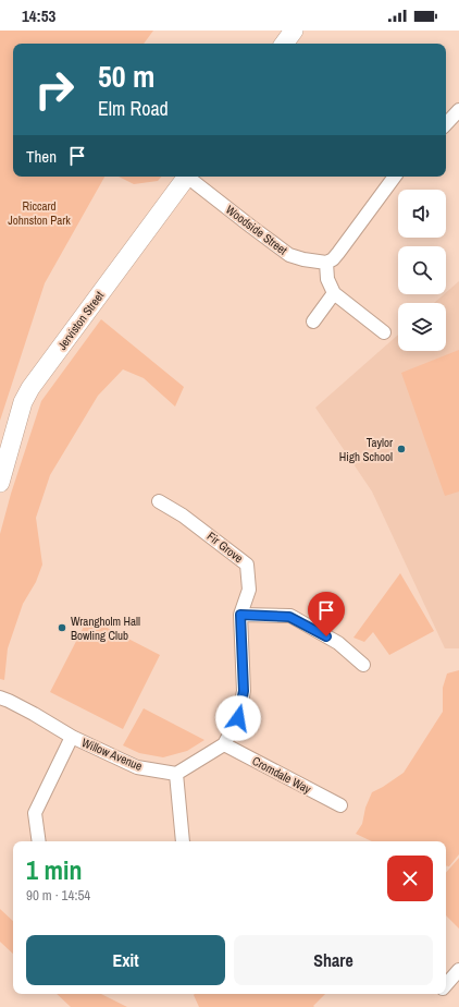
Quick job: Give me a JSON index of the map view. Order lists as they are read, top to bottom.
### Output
{
  "streets": {
    "main road": ["Jerviston Street"],
    "street": [
      "Woodside Street",
      "Fir Grove",
      "Willow Avenue",
      "Cromdale Way"
    ]
  },
  "parks": ["Riccard Johnston Park"],
  "places": ["Taylor High School", "Wrangholm Hall Bowling Club"],
  "page": {
    "status": "14:53",
    "turn": ["50 m", "Elm Road"],
    "then": "Then",
    "heading": ["1 min", "90 m · 14:54"],
    "buttons": ["Exit", "Share"]
  }
}
